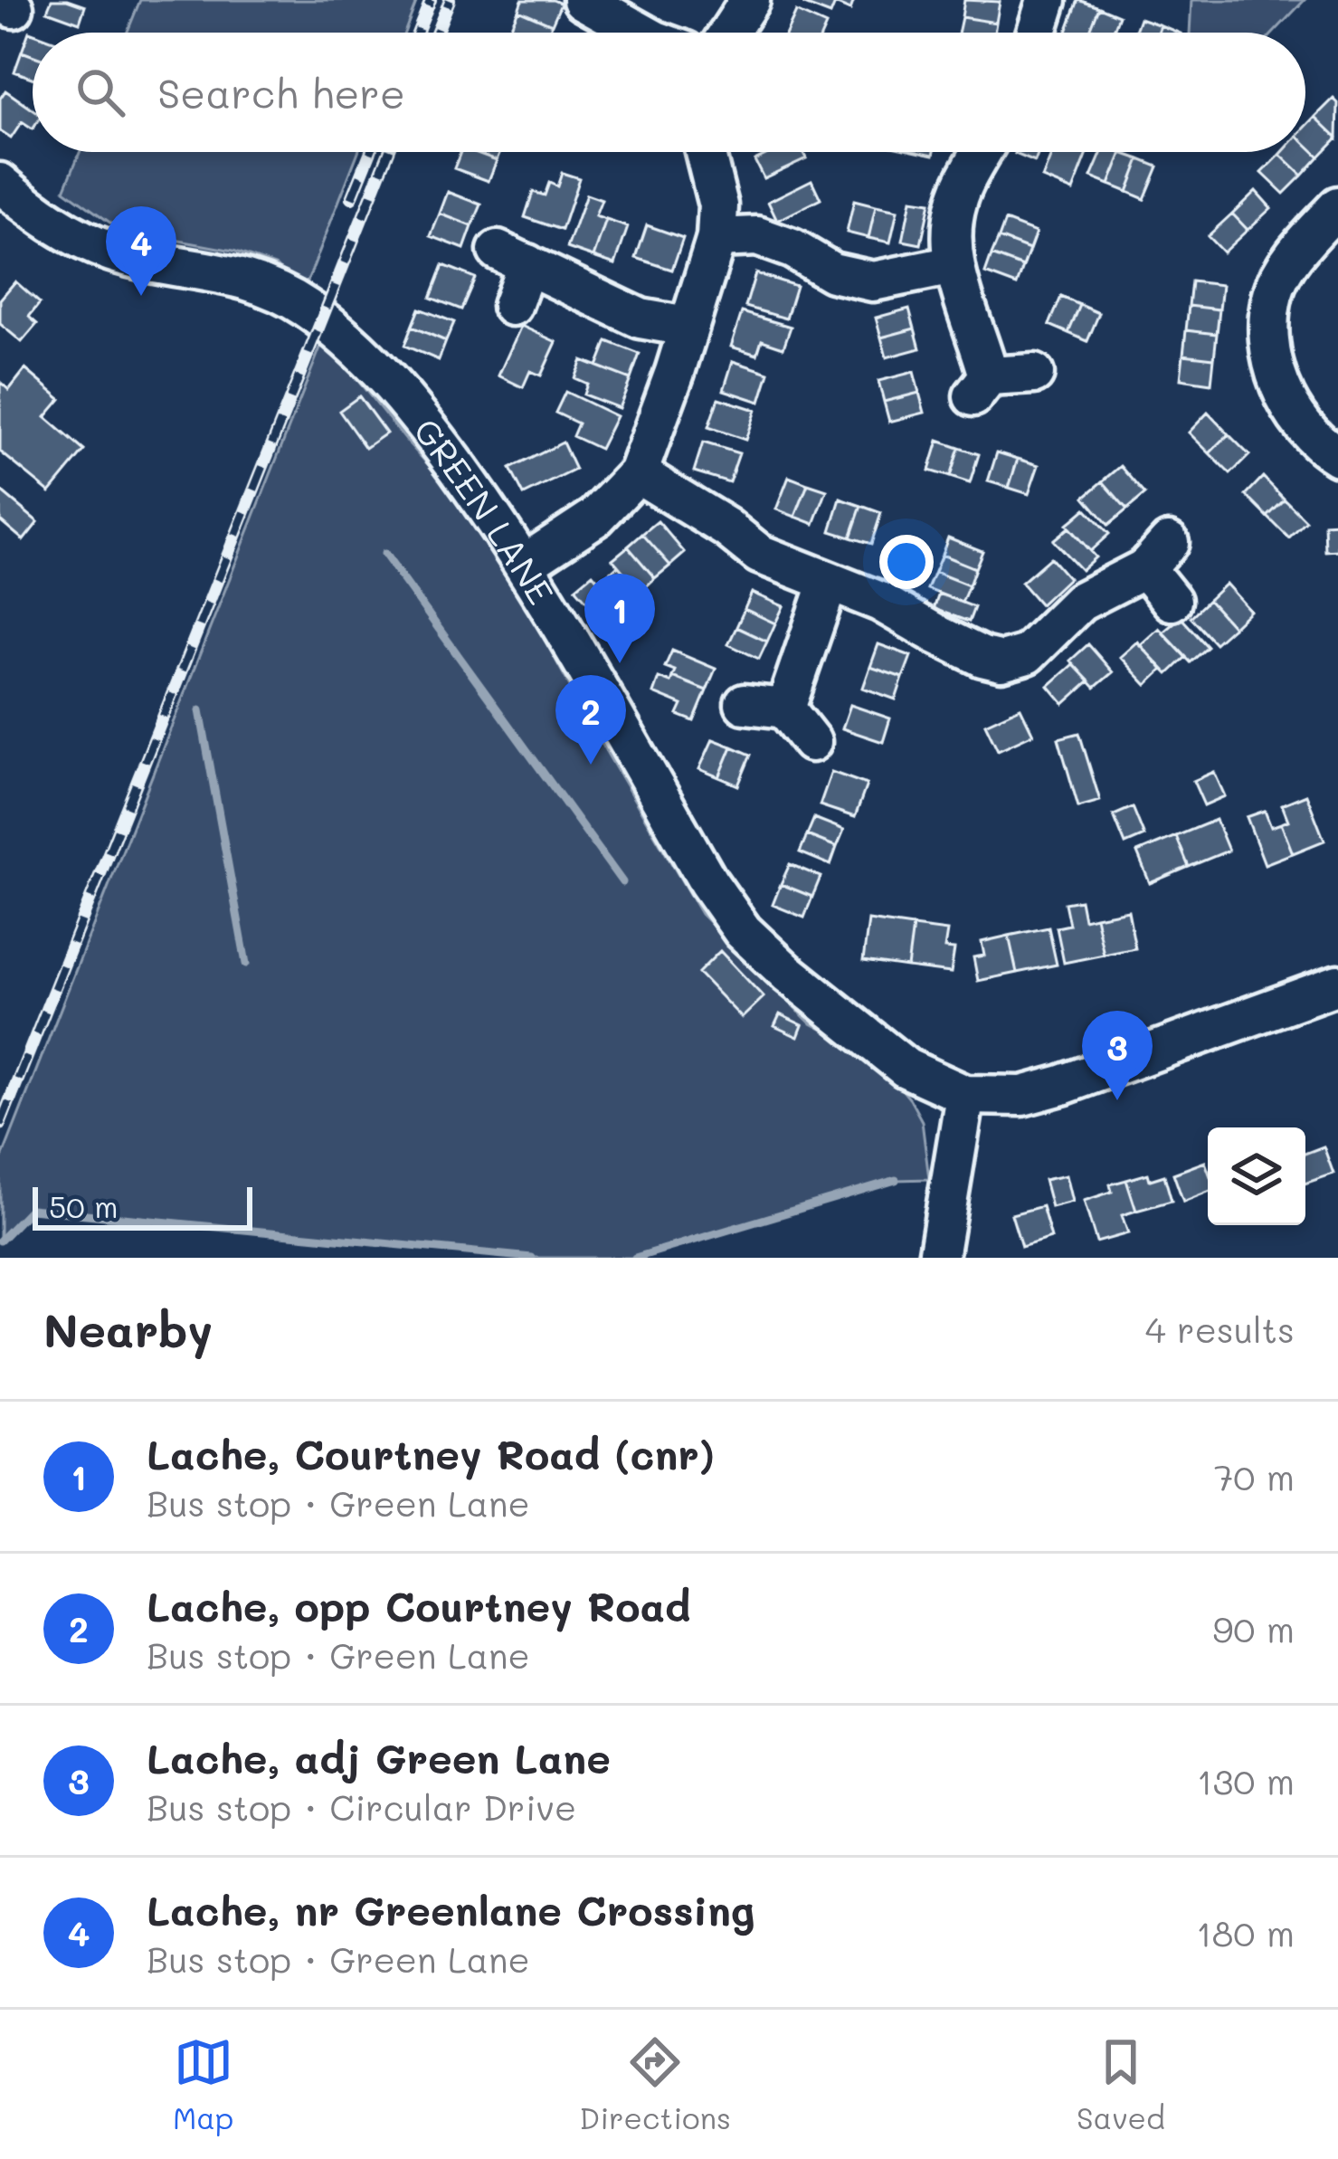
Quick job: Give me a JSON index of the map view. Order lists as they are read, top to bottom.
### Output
{
  "streets": {
    "street": ["GREEN LANE"]
  },
  "scale_bar": "50 m",
  "page": {
    "search": "Search here",
    "pins": [
      "4",
      "1",
      "2",
      "3"
    ],
    "scale": "50 m",
    "heading": ["Nearby", "4 results"],
    "list": [
      {
        "mark": "1",
        "name": "Lache, Courtney Road (cnr)",
        "note": "Bus stop · Green Lane",
        "value": "70 m"
      },
      {
        "mark": "2",
        "name": "Lache, opp Courtney Road",
        "note": "Bus stop · Green Lane",
        "value": "90 m"
      },
      {
        "mark": "3",
        "name": "Lache, adj Green Lane",
        "note": "Bus stop · Circular Drive",
        "value": "130 m"
      },
      {
        "mark": "4",
        "name": "Lache, nr Greenlane Crossing",
        "note": "Bus stop · Green Lane",
        "value": "180 m"
      }
    ],
    "nav": ["Map", "Directions", "Saved"]
  }
}
